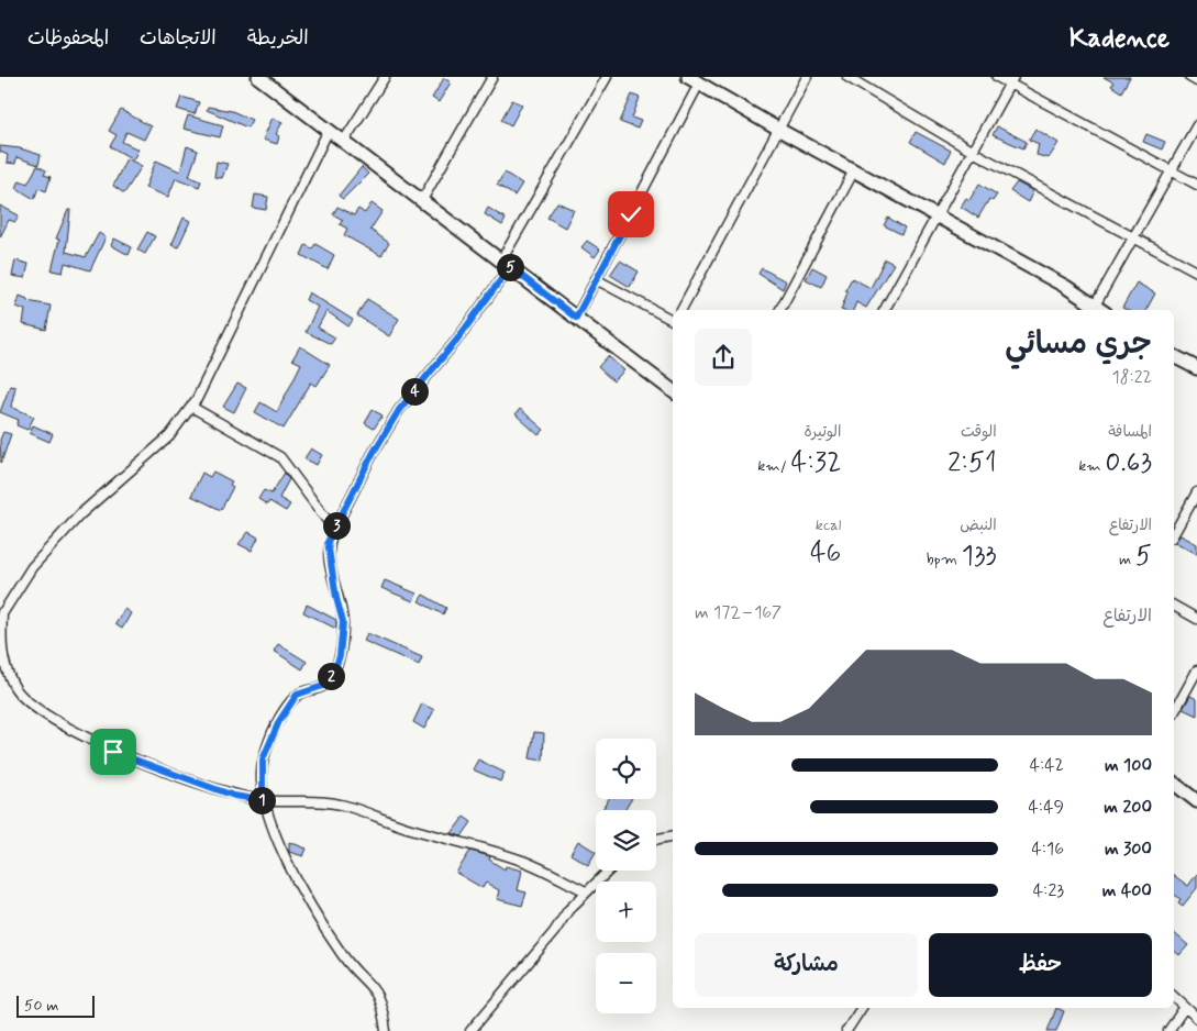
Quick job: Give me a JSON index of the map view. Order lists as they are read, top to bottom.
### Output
{
  "scale_bar": "50 m",
  "page": {
    "header": "Kadence",
    "nav": ["الخريطة", "الاتجاهات", "المحفوظات"],
    "pins": [
      "5",
      "4",
      "3",
      "2",
      "1"
    ],
    "heading": ["جري مسائي", "18:22"],
    "stats": [
      ["المسافة", "0.63 km"],
      ["الوقت", "2:51"],
      ["الوتيرة", "4:32 /km"],
      ["الارتفاع", "5 m"],
      ["النبض", "133 bpm"],
      ["kcal", "46"]
    ],
    "chart": ["الارتفاع", "167–172 m"],
    "map_buttons": ["+", "−"],
    "list": [
      {
        "name": "100 m",
        "note": "4:42"
      },
      {
        "name": "200 m",
        "note": "4:49"
      },
      {
        "name": "300 m",
        "note": "4:16"
      },
      {
        "name": "400 m",
        "note": "4:23"
      }
    ],
    "buttons": ["حفظ", "مشاركة"],
    "scale": "50 m"
  }
}
